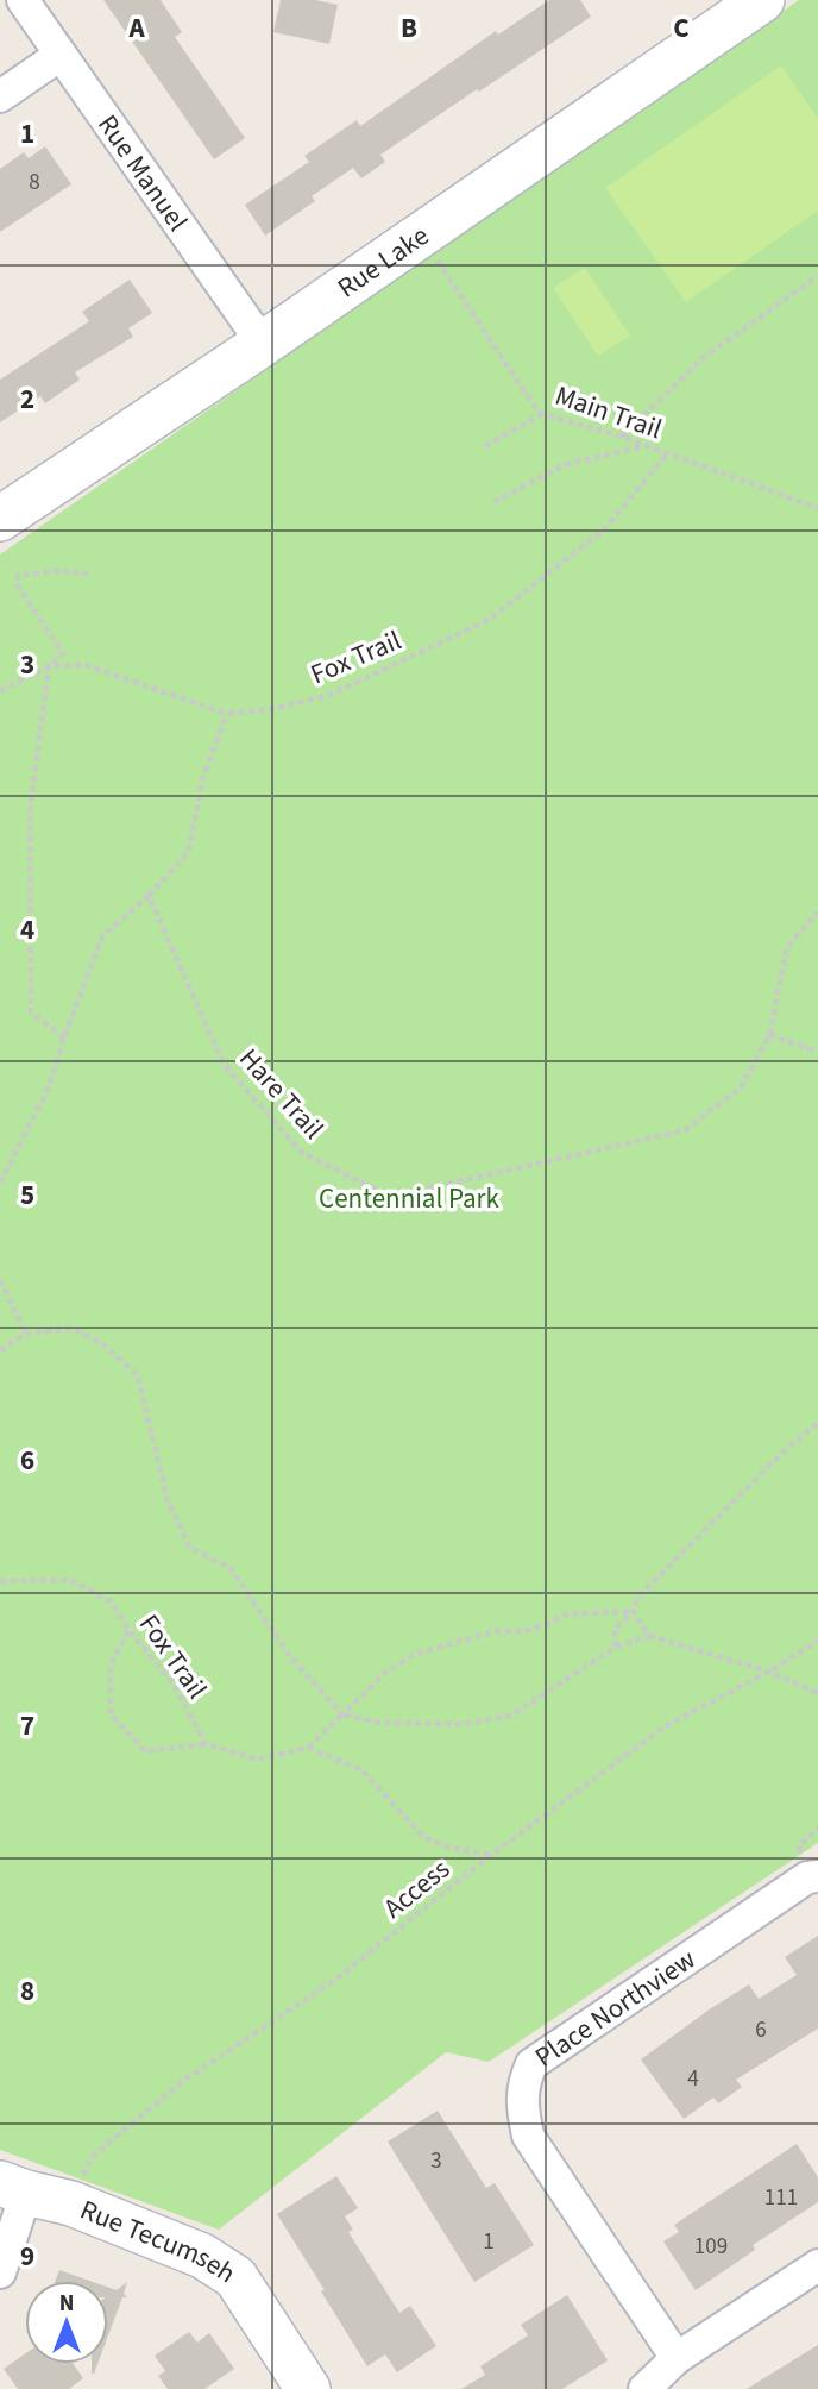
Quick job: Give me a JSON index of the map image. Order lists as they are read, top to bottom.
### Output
{
  "streets": {
    "street": [
      "Rue Manuel",
      "Rue Lake",
      "Place Northview",
      "Rue Tecumseh"
    ],
    "path": [
      "Main Trail",
      "Fox Trail",
      "Hare Trail",
      "Access"
    ]
  },
  "crossings": [
    ["Rue Manuel", "Rue Lake"],
    ["Rue Lake", "Main Trail"],
    ["Main Trail", "Fox Trail"],
    ["Access", "Rue Tecumseh"]
  ],
  "parks": ["Centennial Park"],
  "house_numbers": [
    "8",
    "6",
    "4",
    "3",
    "111",
    "1",
    "109"
  ],
  "north": "top",
  "grid": {
    "columns": ["A", "B", "C"],
    "rows": [
      "1",
      "2",
      "3",
      "4",
      "5",
      "6",
      "7",
      "8",
      "9"
    ]
  }
}
